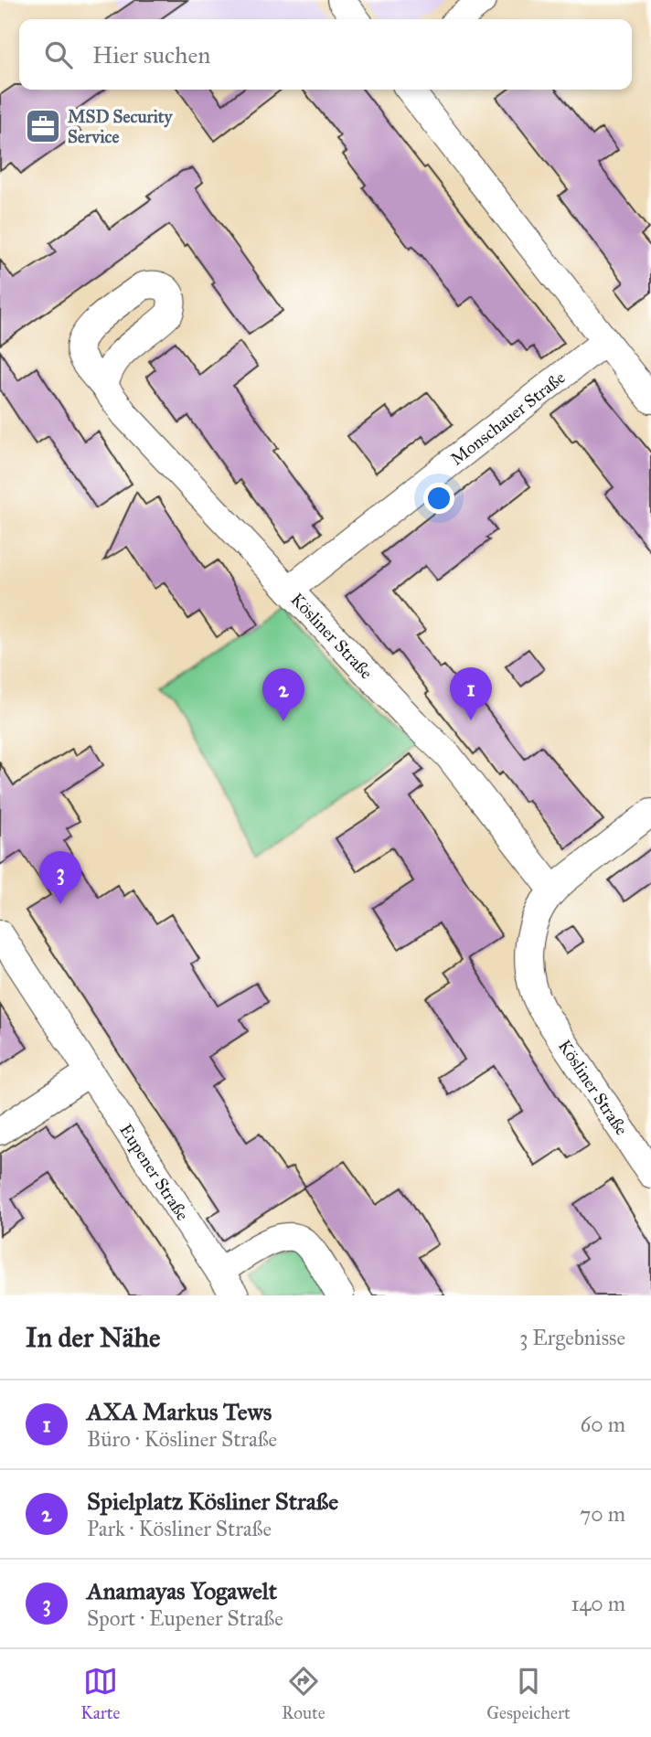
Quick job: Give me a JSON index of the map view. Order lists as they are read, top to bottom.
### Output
{
  "streets": {
    "street": ["Monschauer Straße", "Kösliner Straße", "Eupener Straße"]
  },
  "crossings": [
    ["Monschauer Straße", "Kösliner Straße"]
  ],
  "places": {
    "office": ["MSD Security Service"]
  },
  "page": {
    "search": "Hier suchen",
    "pins": ["1", "2", "3"],
    "heading": ["In der Nähe", "3 Ergebnisse"],
    "list": [
      {
        "mark": "1",
        "name": "AXA Markus Tews",
        "note": "Büro · Kösliner Straße",
        "value": "60 m"
      },
      {
        "mark": "2",
        "name": "Spielplatz Kösliner Straße",
        "note": "Park · Kösliner Straße",
        "value": "70 m"
      },
      {
        "mark": "3",
        "name": "Anamayas Yogawelt",
        "note": "Sport · Eupener Straße",
        "value": "140 m"
      }
    ],
    "nav": ["Karte", "Route", "Gespeichert"]
  }
}
